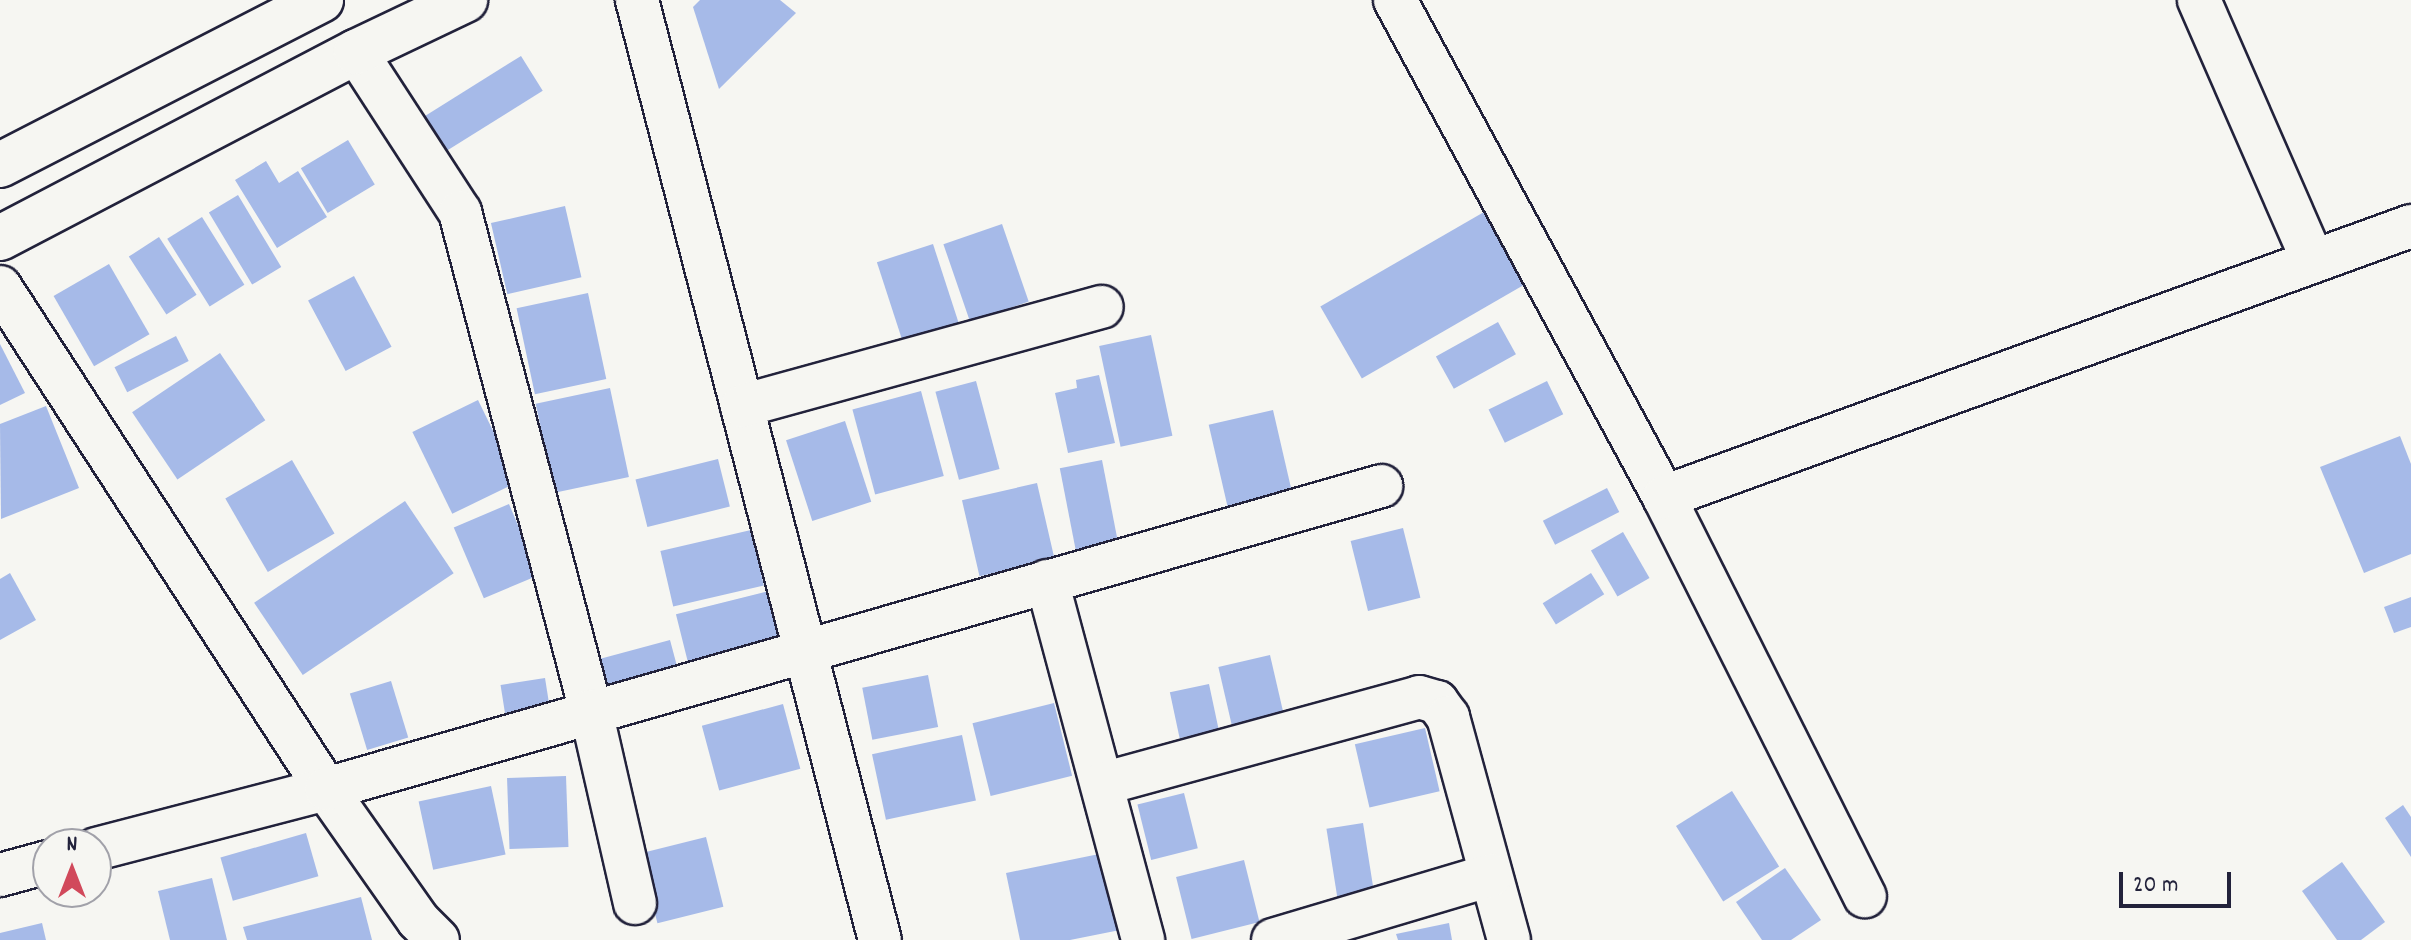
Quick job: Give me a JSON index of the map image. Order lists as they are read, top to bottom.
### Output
{
  "scale_bar": "20 m",
  "north": "top"
}
